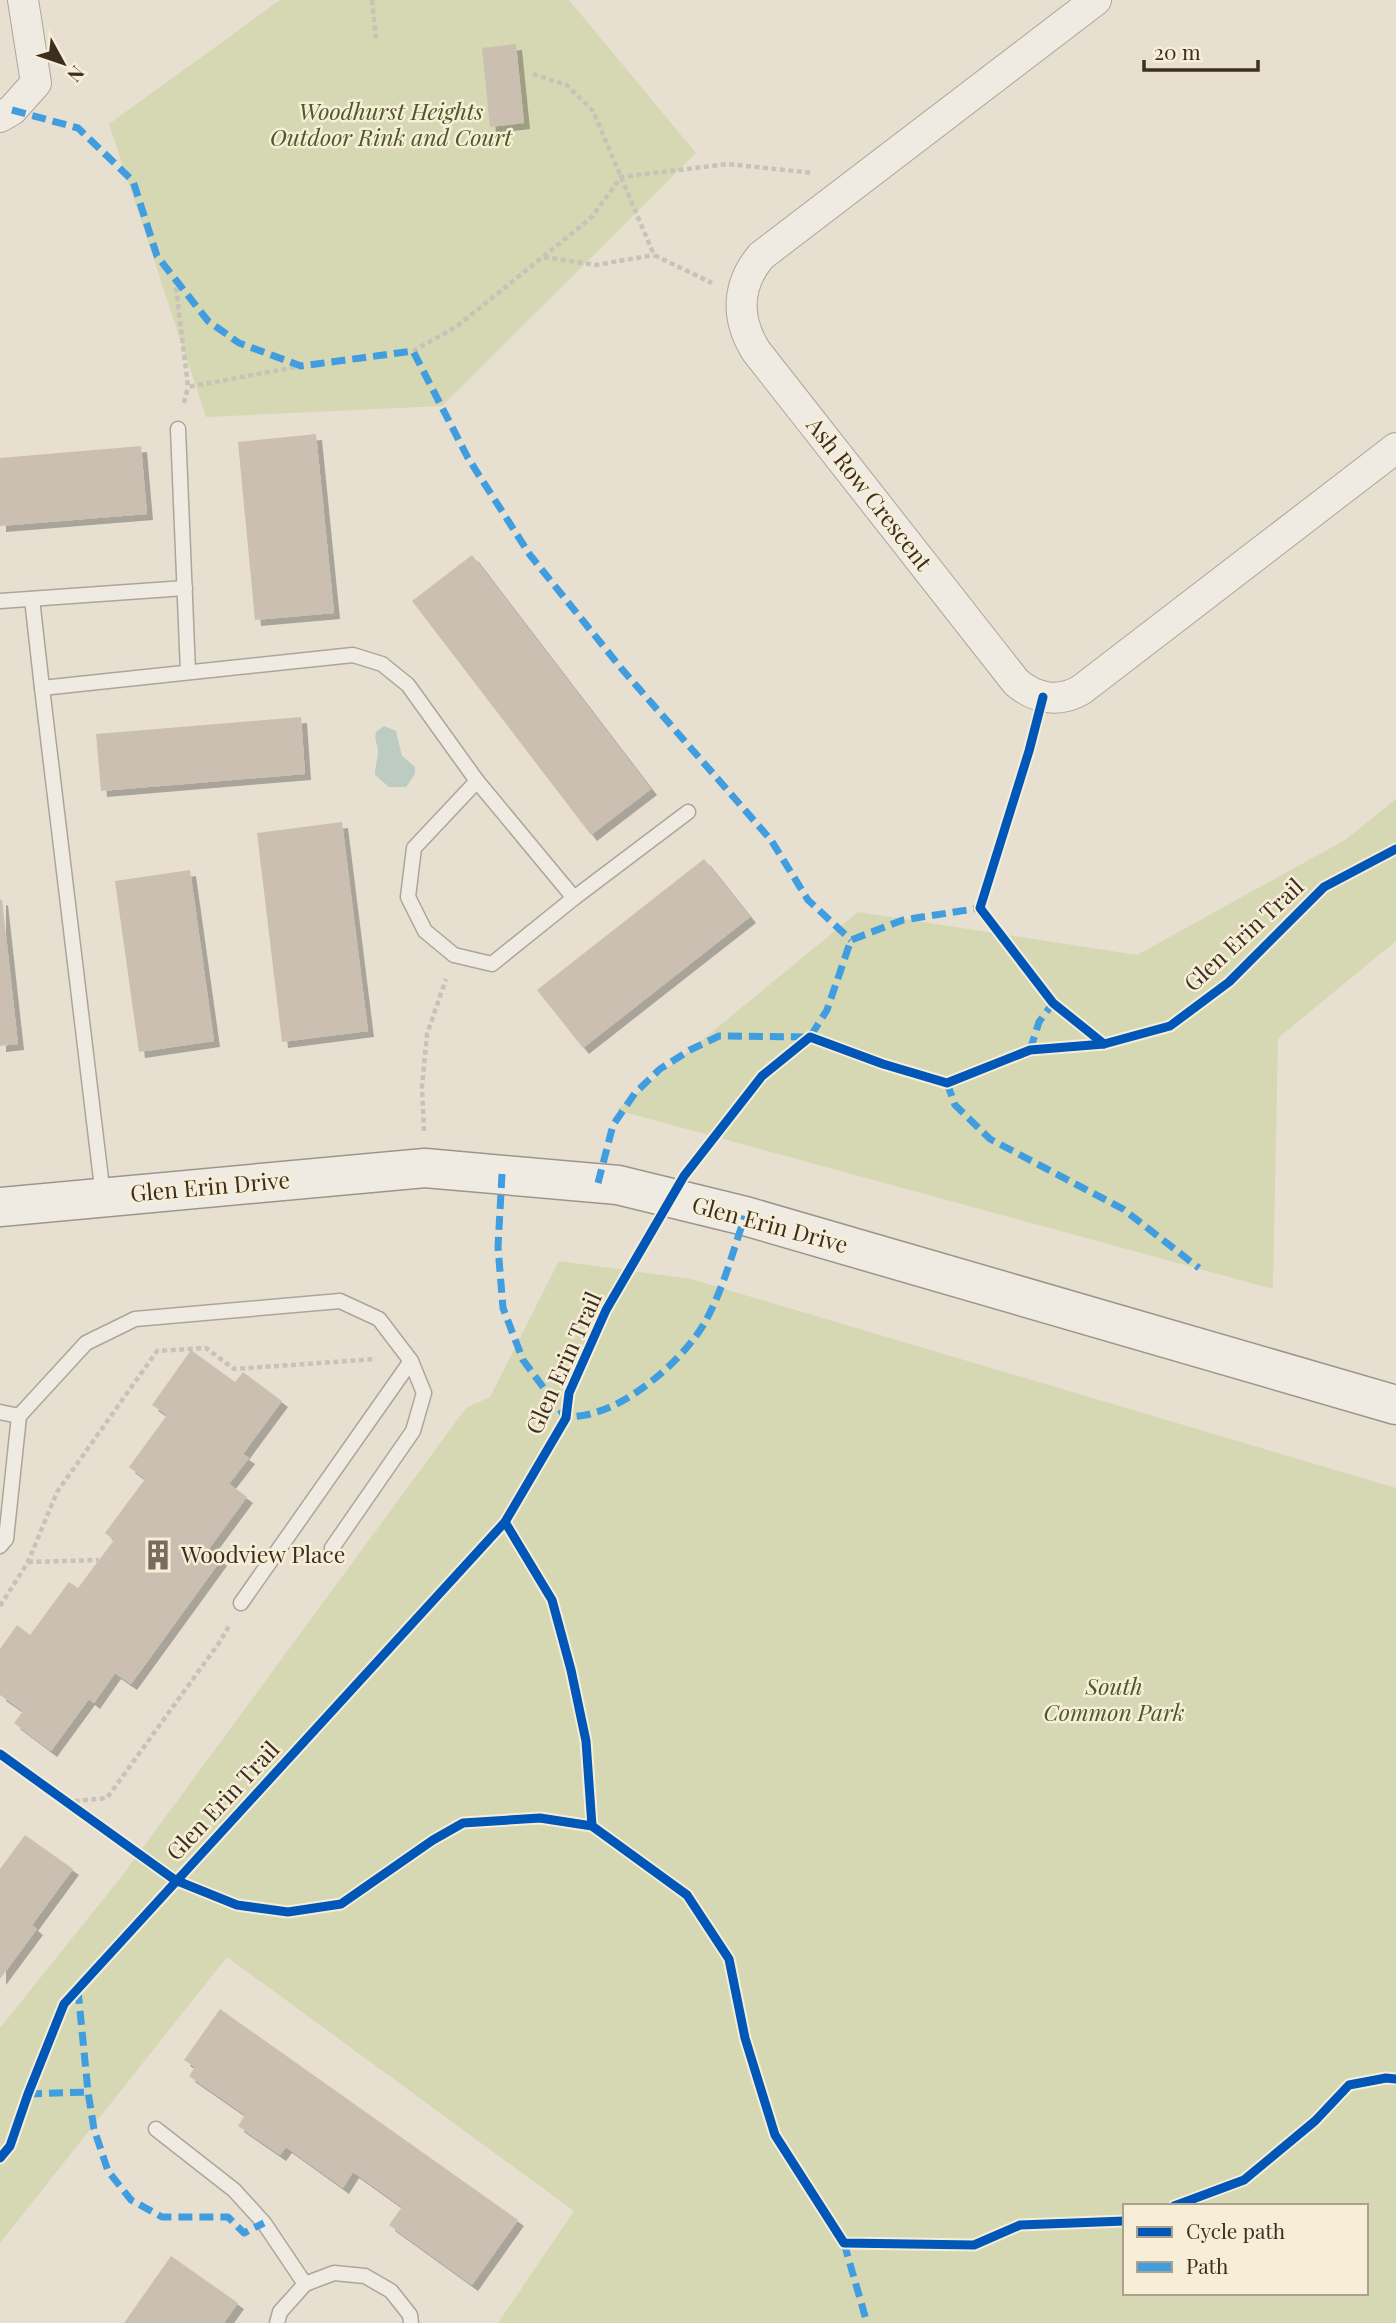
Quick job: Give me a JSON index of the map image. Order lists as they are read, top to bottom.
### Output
{
  "streets": {
    "street": ["Ash Row Crescent", "Glen Erin Drive"],
    "cycle path": ["Glen Erin Trail"]
  },
  "parks": ["Woodhurst Heights Outdoor Rink and Court", "South Common Park"],
  "places": {
    "building": ["Woodview Place"]
  },
  "legend": ["Cycle path", "Path"],
  "scale_bar": "20 m",
  "north": "bottom right"
}
